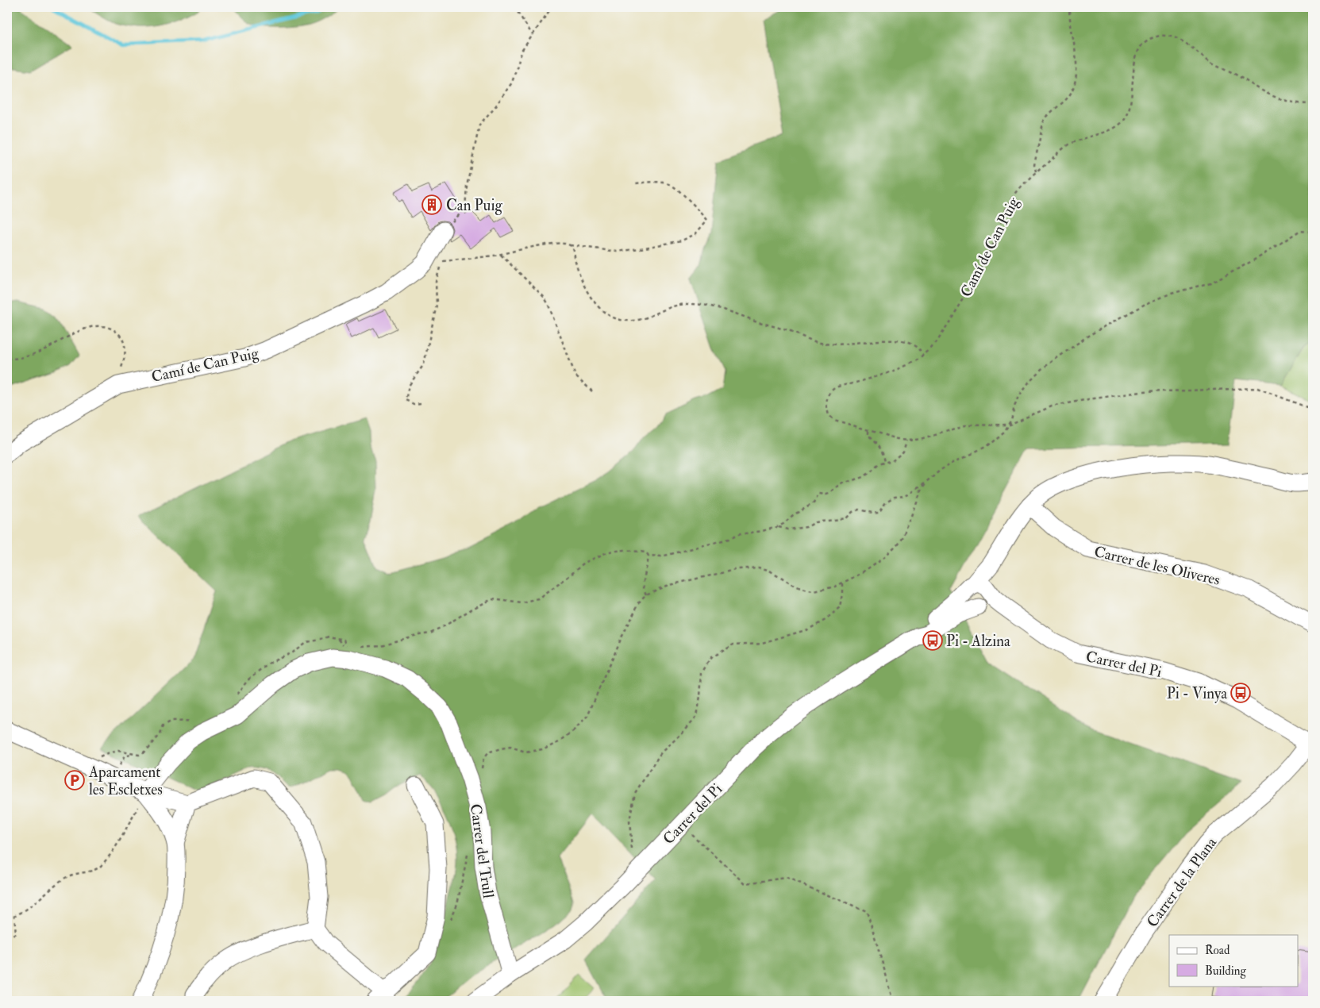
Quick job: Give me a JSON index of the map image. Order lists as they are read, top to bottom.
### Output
{
  "streets": {
    "street": [
      "Camí de Can Puig",
      "Carrer de les Oliveres",
      "Carrer del Pi",
      "Carrer del Trull",
      "Carrer de la Plana"
    ]
  },
  "crossings": [
    ["Carrer del Pi", "Carrer del Trull"],
    ["Carrer del Pi", "Carrer de la Plana"]
  ],
  "places": {
    "building": ["Can Puig"],
    "bus stop": ["Pi - Alzina", "Pi - Vinya"],
    "parking": ["Aparcament les Escletxes"]
  },
  "legend": ["Road", "Building"]
}
